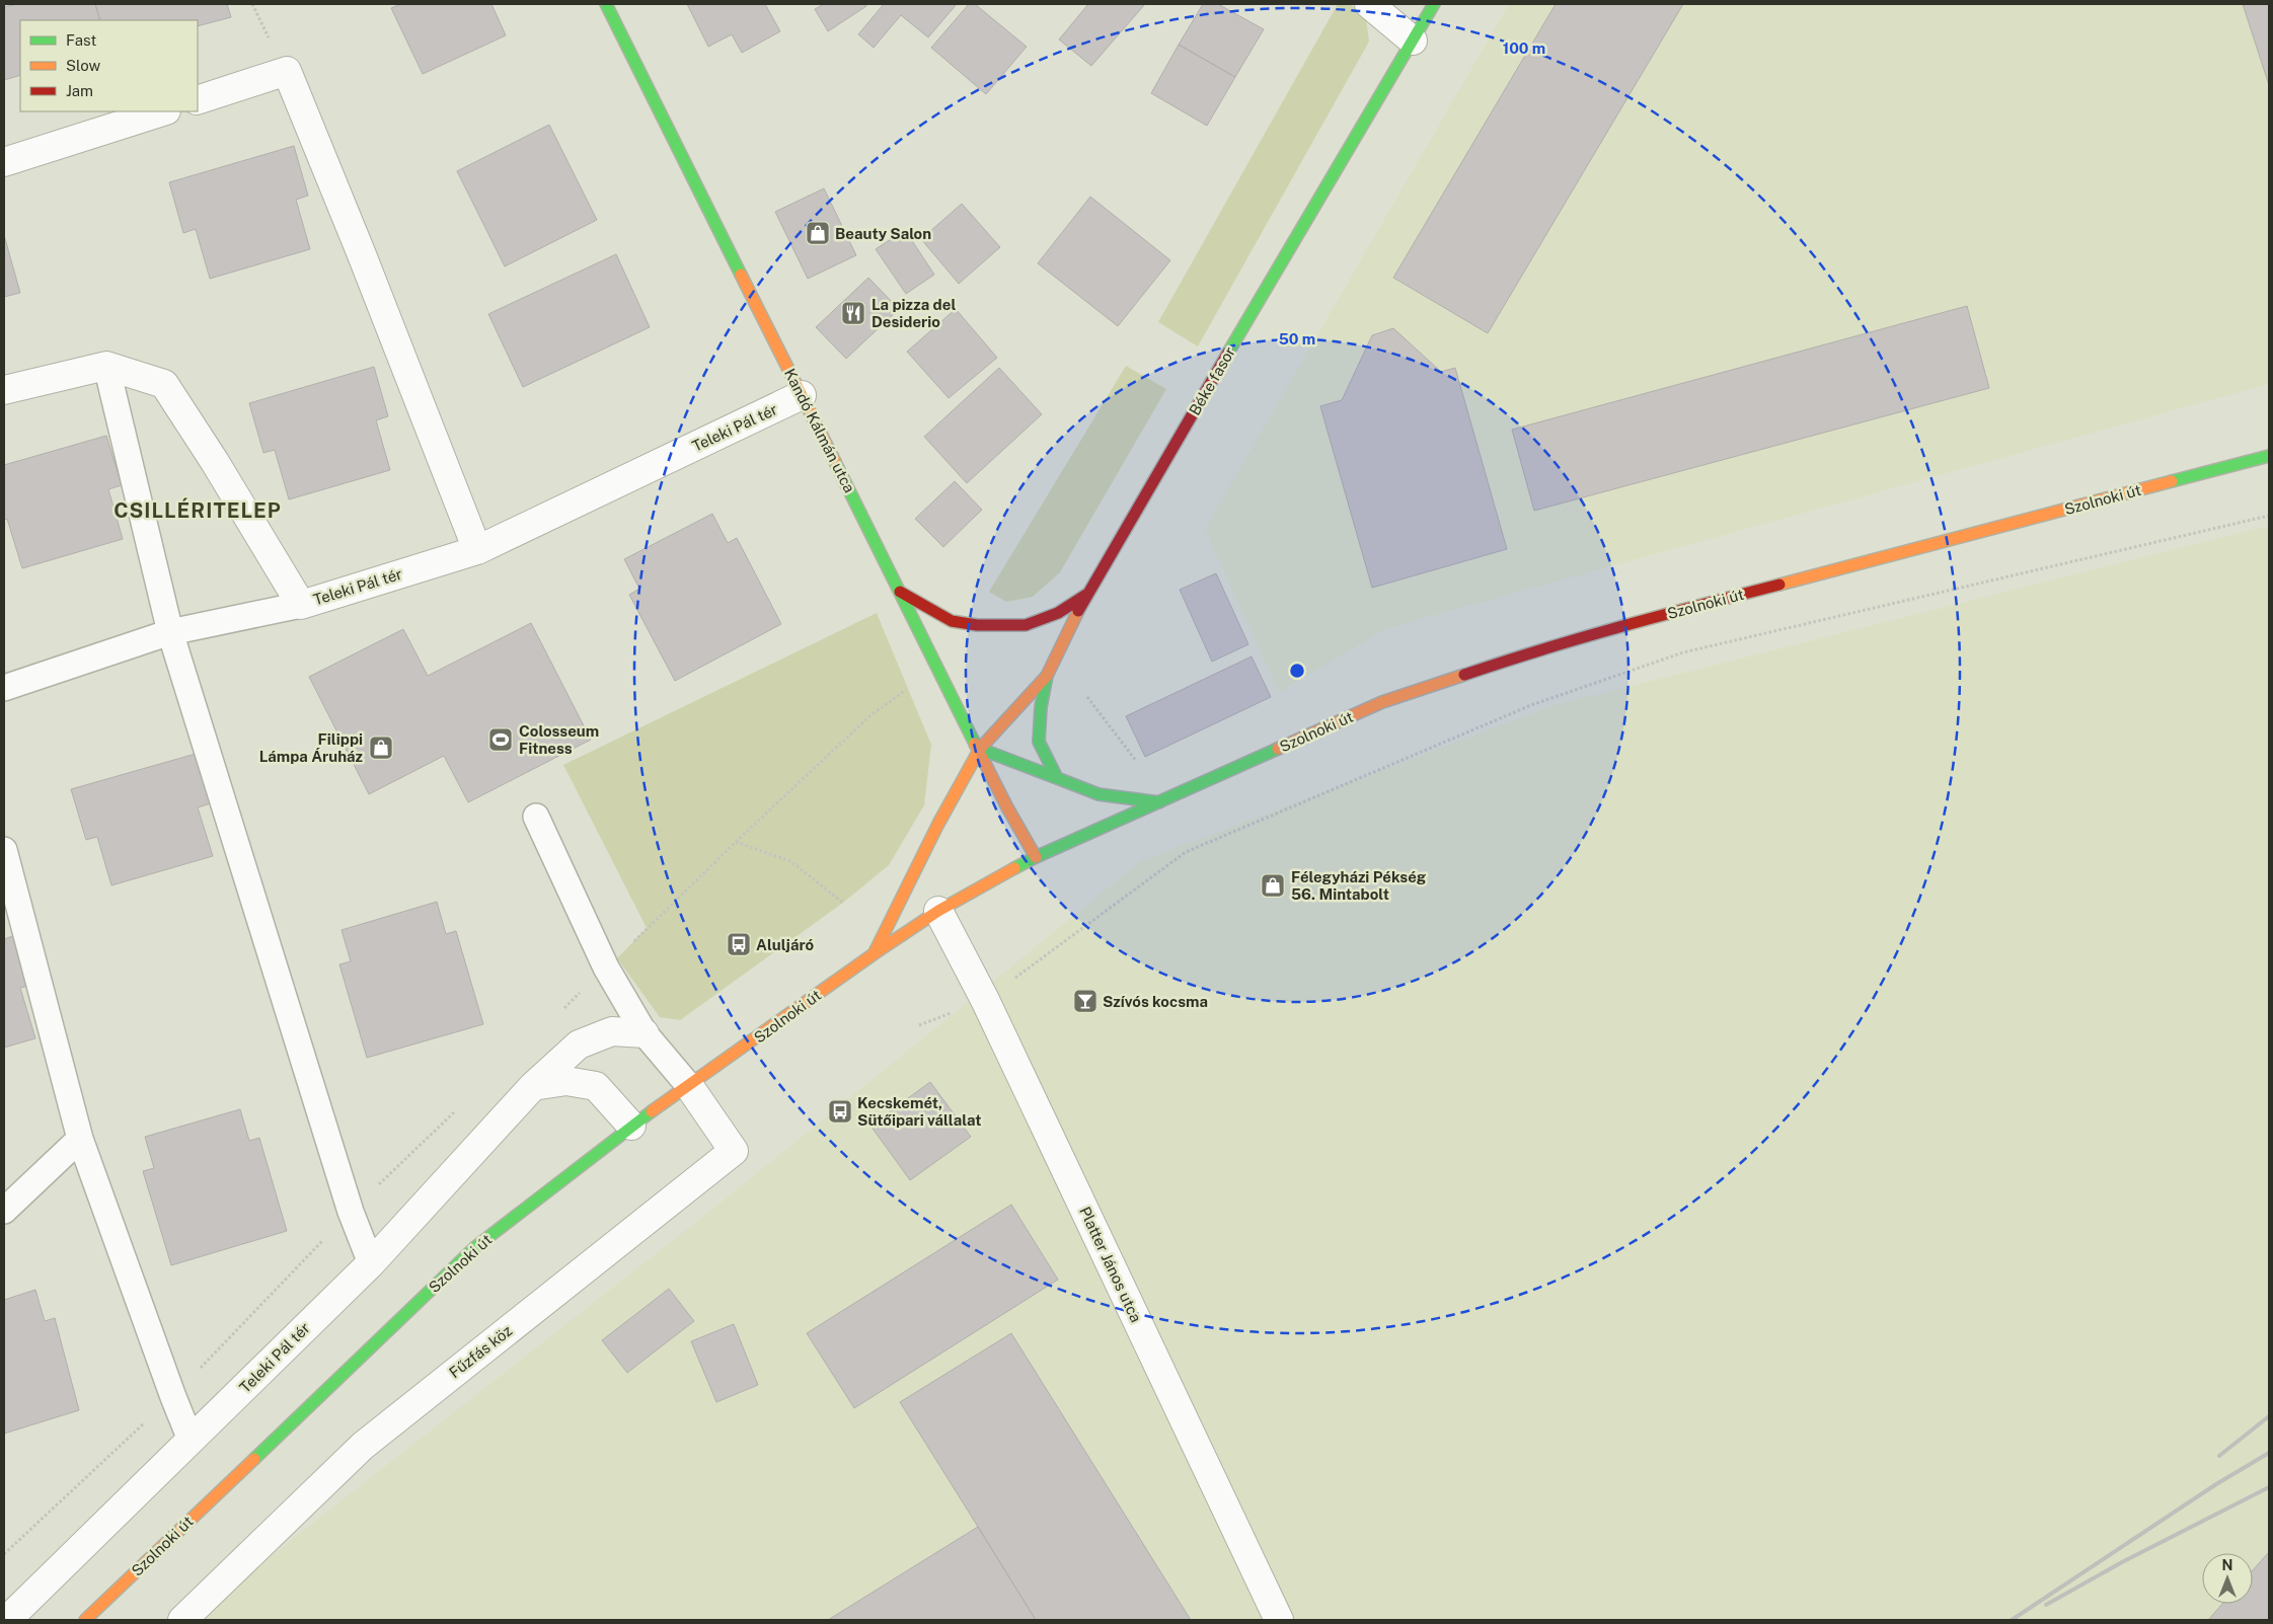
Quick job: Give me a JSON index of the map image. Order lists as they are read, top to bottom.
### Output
{
  "streets": {
    "street": [
      "Béke fasor",
      "Teleki Pál tér",
      "Kandó Kálmán utca",
      "Szolnoki út",
      "Platter János utca",
      "Fűzfás köz"
    ]
  },
  "crossings": [
    ["Béke fasor", "Kandó Kálmán utca"],
    ["Béke fasor", "Szolnoki út"],
    ["Teleki Pál tér", "Kandó Kálmán utca"],
    ["Kandó Kálmán utca", "Szolnoki út"],
    ["Szolnoki út", "Platter János utca"],
    ["Szolnoki út", "Fűzfás köz"]
  ],
  "districts": ["CSILLÉRITELEP"],
  "places": {
    "shop": ["Beauty Salon", "Filippi Lámpa Áruház", "Félegyházi Pékség 56. Mintabolt"],
    "restaurant": ["La pizza del Desiderio"],
    "sports": ["Colosseum Fitness"],
    "bus stop": ["Aluljáró", "Kecskemét, Sütőipari vállalat"],
    "bar": ["Szívós kocsma"]
  },
  "legend": ["Fast", "Slow", "Jam"],
  "north": "top",
  "rings": ["100 m", "50 m"]
}
